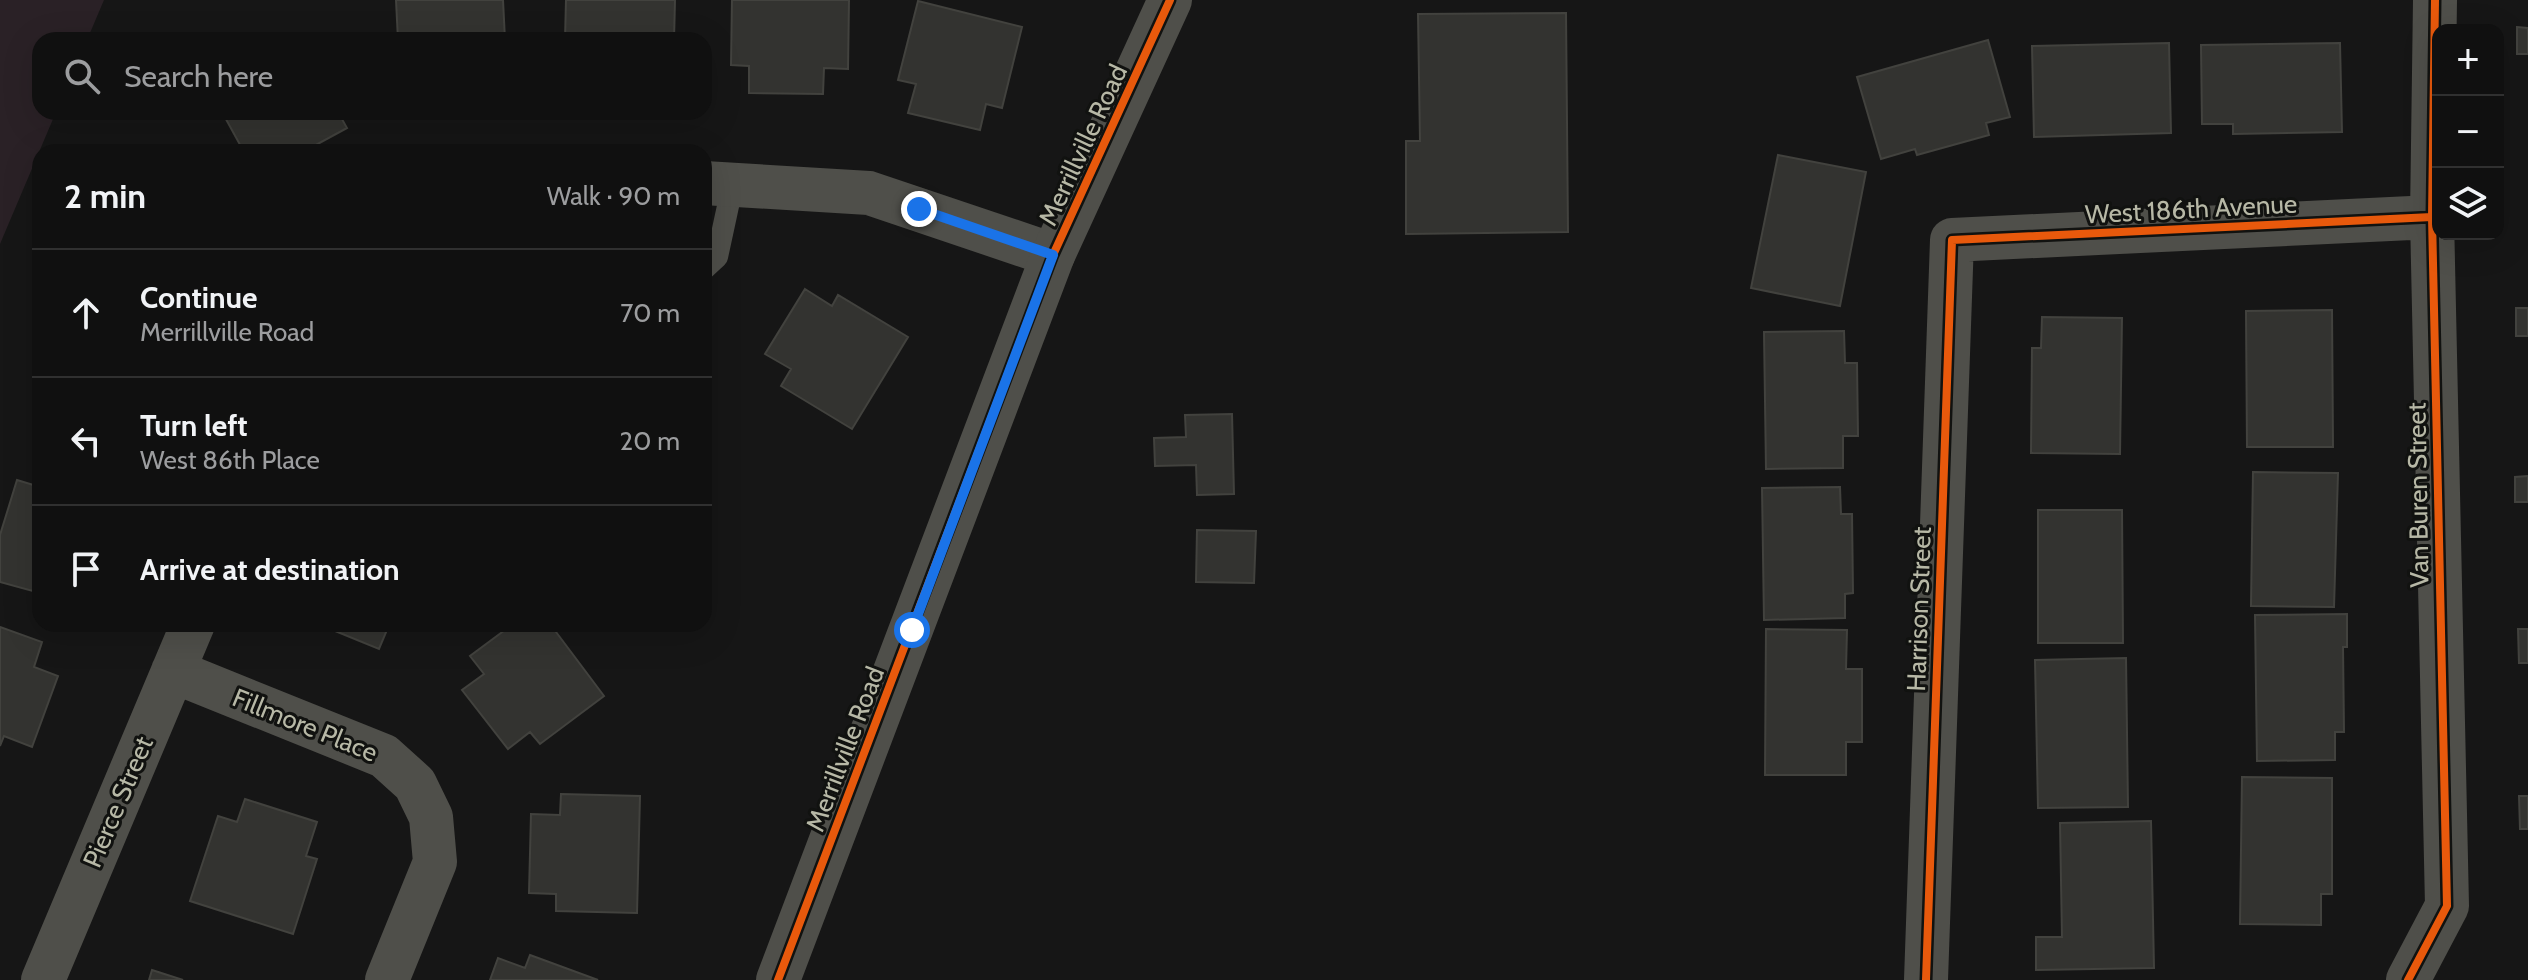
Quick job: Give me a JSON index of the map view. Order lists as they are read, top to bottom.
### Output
{
  "streets": {
    "street": [
      "Merrillville Road",
      "West 186th Avenue",
      "Van Buren Street",
      "Harrison Street",
      "Fillmore Place",
      "Pierce Street"
    ]
  },
  "crossings": [
    ["West 186th Avenue", "Harrison Street"],
    ["Fillmore Place", "Pierce Street"]
  ],
  "page": {
    "map_buttons": ["+", "−"],
    "search": "Search here",
    "heading": ["2 min", "Walk · 90 m"],
    "list": [
      ["Continue", "Merrillville Road", "70 m"],
      ["Turn left", "West 86th Place", "20 m"],
      "Arrive at destination"
    ]
  }
}
